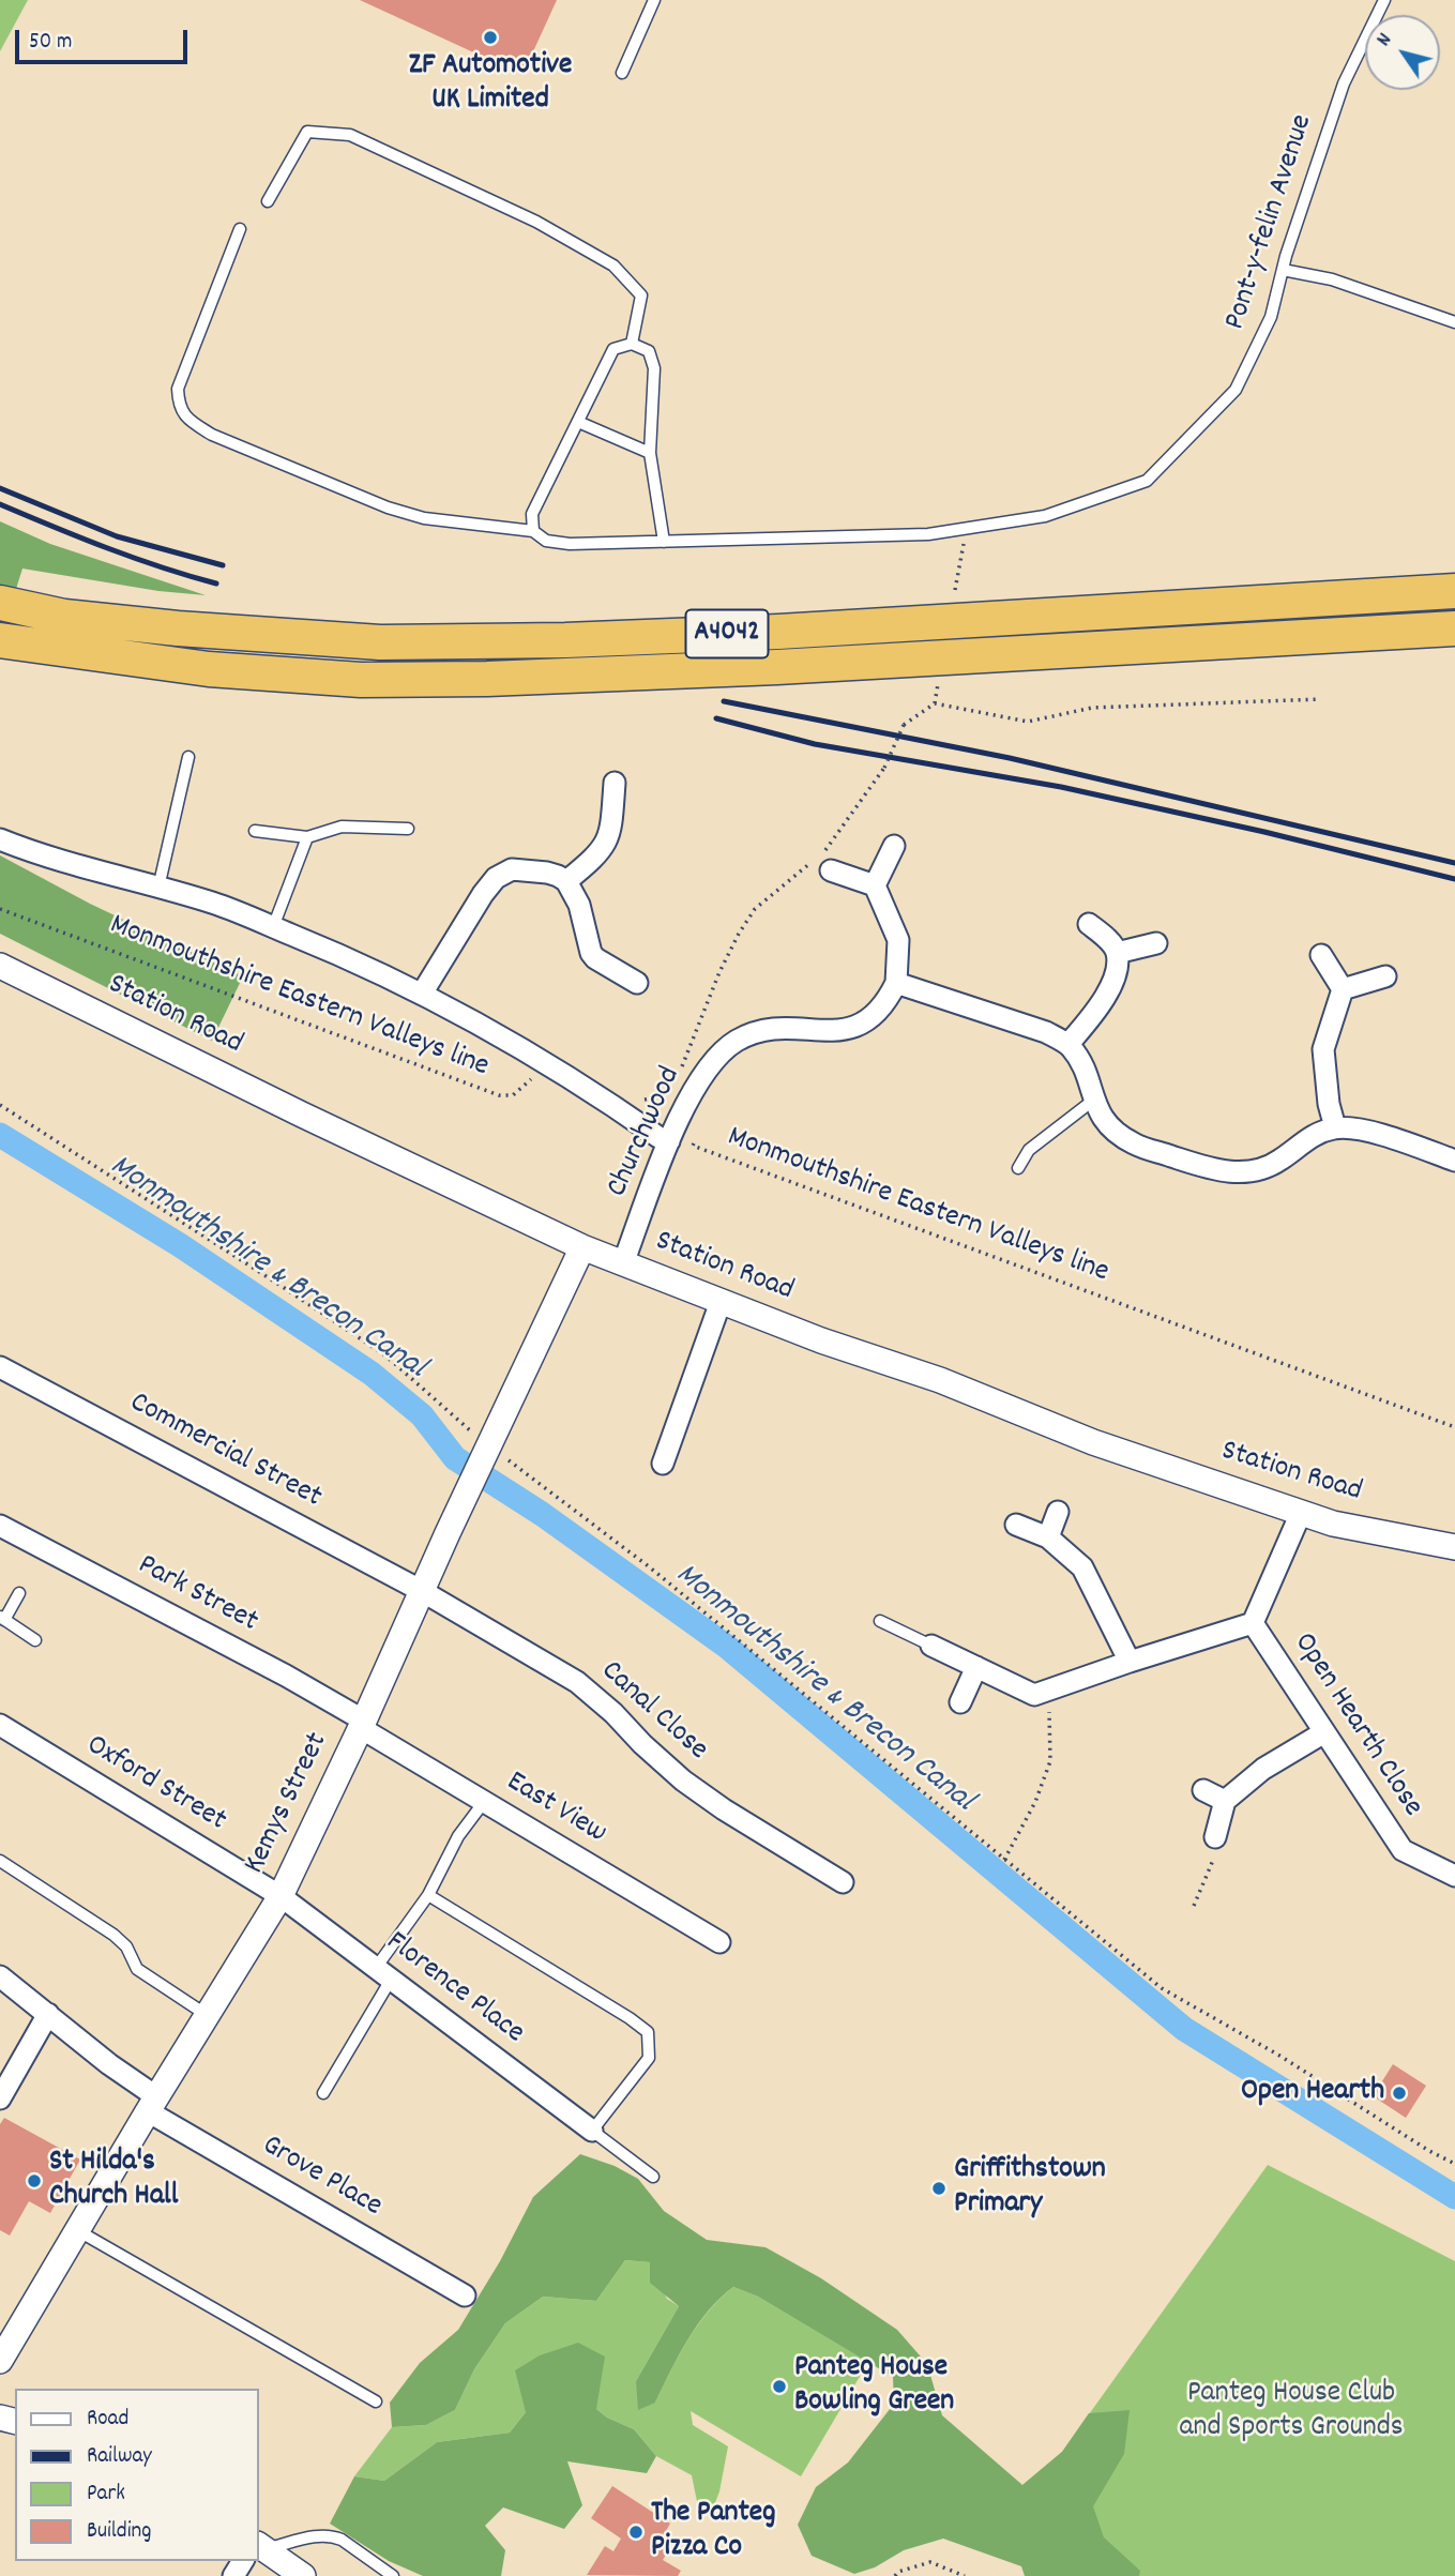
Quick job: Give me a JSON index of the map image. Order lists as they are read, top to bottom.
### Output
{
  "streets": {
    "highway": ["A4042"],
    "street": [
      "Station Road",
      "Churchwood",
      "Commercial Street",
      "Park Street",
      "Canal Close",
      "Open Hearth Close",
      "Oxford Street",
      "Kemys Street",
      "East View",
      "Florence Place",
      "Grove Place"
    ],
    "lane": ["Pont-y-felin Avenue"],
    "path": ["Monmouthshire Eastern Valleys line"]
  },
  "crossings": [
    ["Station Road", "Churchwood"],
    ["Station Road", "Open Hearth Close"],
    ["Station Road", "Kemys Street"],
    ["Commercial Street", "Canal Close"],
    ["Commercial Street", "Kemys Street"],
    ["Park Street", "Kemys Street"],
    ["Park Street", "East View"],
    ["Canal Close", "Kemys Street"],
    ["Oxford Street", "Kemys Street"],
    ["Oxford Street", "Florence Place"],
    ["Kemys Street", "East View"],
    ["Kemys Street", "Florence Place"],
    ["Kemys Street", "Grove Place"]
  ],
  "water": ["Monmouthshire & Brecon Canal"],
  "parks": ["Panteg House Club and Sports Grounds"],
  "places": [
    "ZF Automotive UK Limited",
    "Open Hearth",
    "St Hilda's Church Hall",
    "Griffithstown Primary",
    "Panteg House Bowling Green",
    "The Panteg Pizza Co"
  ],
  "legend": [
    "Road",
    "Railway",
    "Park",
    "Building"
  ],
  "scale_bar": "50 m",
  "north": "top left"
}
